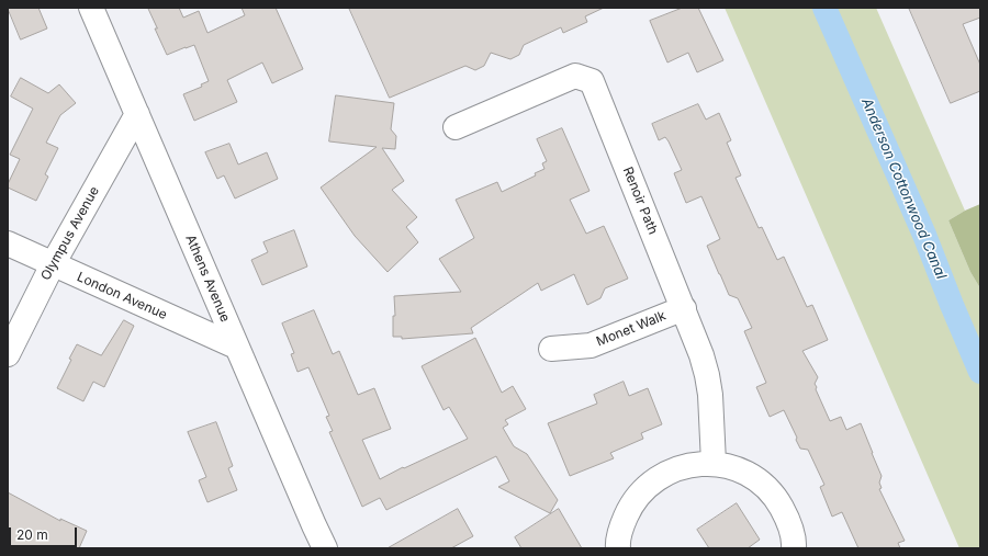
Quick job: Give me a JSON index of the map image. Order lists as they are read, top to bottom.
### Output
{
  "streets": {
    "street": [
      "Renoir Path",
      "Olympus Avenue",
      "Athens Avenue",
      "London Avenue",
      "Monet Walk"
    ]
  },
  "crossings": [
    ["Renoir Path", "Monet Walk"],
    ["Olympus Avenue", "Athens Avenue"],
    ["Olympus Avenue", "London Avenue"],
    ["Athens Avenue", "London Avenue"]
  ],
  "water": ["Anderson Cottonwood Canal"],
  "scale_bar": "20 m"
}
